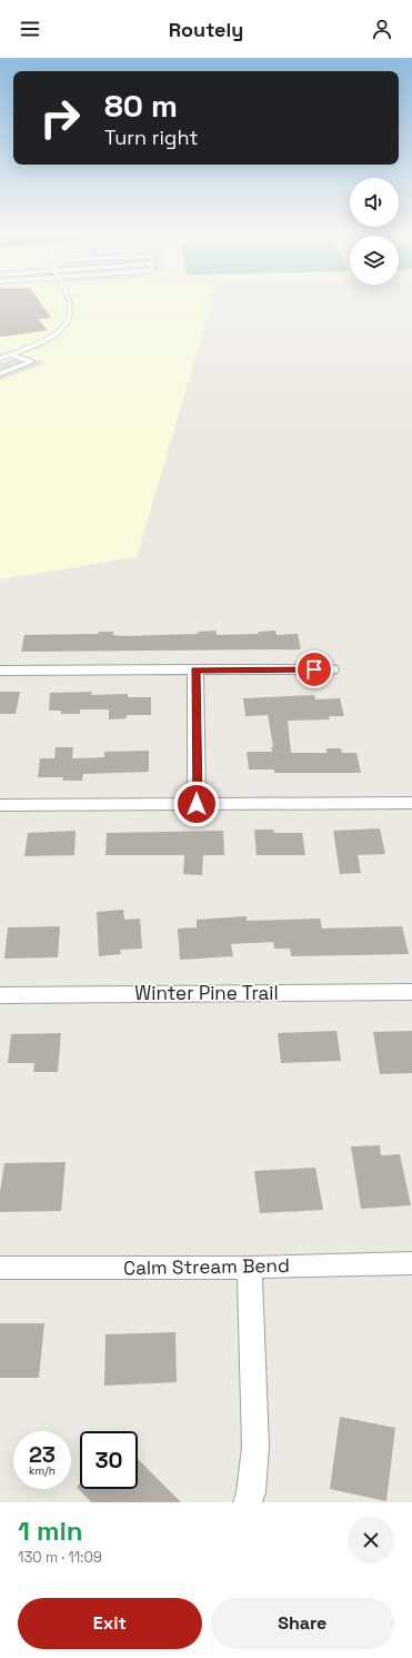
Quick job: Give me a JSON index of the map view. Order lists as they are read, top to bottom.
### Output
{
  "streets": {
    "street": ["Winter Pine Trail", "Calm Stream Bend"]
  },
  "page": {
    "header": "Routely",
    "turn": ["80 m", "Turn right"],
    "speed": "23 km/h",
    "limit": "30",
    "heading": ["1 min", "130 m · 11:09"],
    "buttons": ["Exit", "Share"]
  }
}
